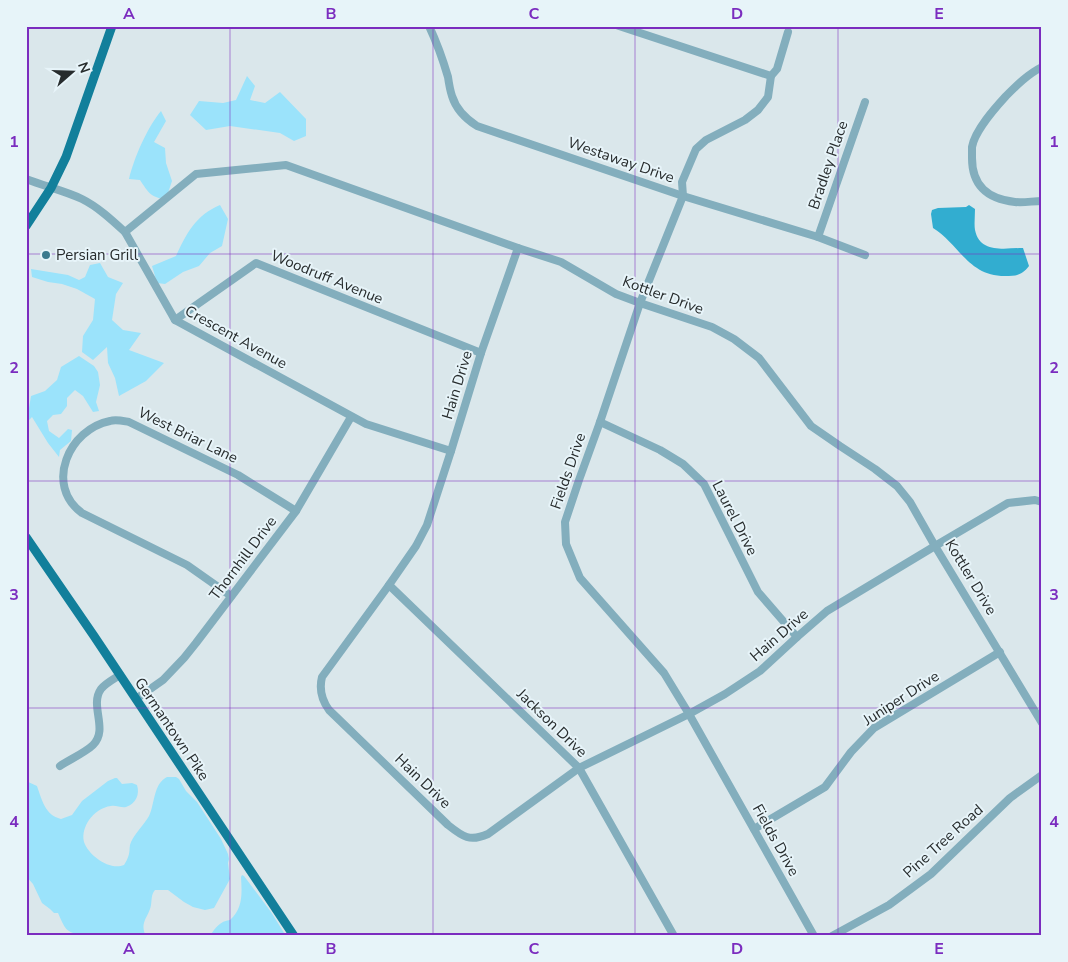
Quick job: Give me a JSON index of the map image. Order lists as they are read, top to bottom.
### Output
{
  "streets": {
    "main road": ["Germantown Pike"],
    "street": [
      "Westaway Drive",
      "Bradley Place",
      "Woodruff Avenue",
      "Kottler Drive",
      "Crescent Avenue",
      "Hain Drive",
      "West Briar Lane",
      "Fields Drive",
      "Laurel Drive",
      "Thornhill Drive",
      "Juniper Drive",
      "Jackson Drive",
      "Pine Tree Road"
    ]
  },
  "crossings": [
    ["Westaway Drive", "Bradley Place"],
    ["Westaway Drive", "Fields Drive"],
    ["Woodruff Avenue", "Crescent Avenue"],
    ["Woodruff Avenue", "Hain Drive"],
    ["Kottler Drive", "Crescent Avenue"],
    ["Kottler Drive", "Hain Drive"],
    ["Kottler Drive", "Fields Drive"],
    ["Kottler Drive", "Juniper Drive"],
    ["Crescent Avenue", "Hain Drive"],
    ["Crescent Avenue", "Thornhill Drive"],
    ["Hain Drive", "Fields Drive"],
    ["Hain Drive", "Laurel Drive"],
    ["Hain Drive", "Jackson Drive"],
    ["West Briar Lane", "Thornhill Drive"],
    ["Fields Drive", "Laurel Drive"],
    ["Fields Drive", "Juniper Drive"],
    ["Thornhill Drive", "Germantown Pike"]
  ],
  "places": ["Persian Grill"],
  "north": "right",
  "grid": {
    "columns": [
      "A",
      "B",
      "C",
      "D",
      "E"
    ],
    "rows": [
      "1",
      "2",
      "3",
      "4"
    ]
  }
}
